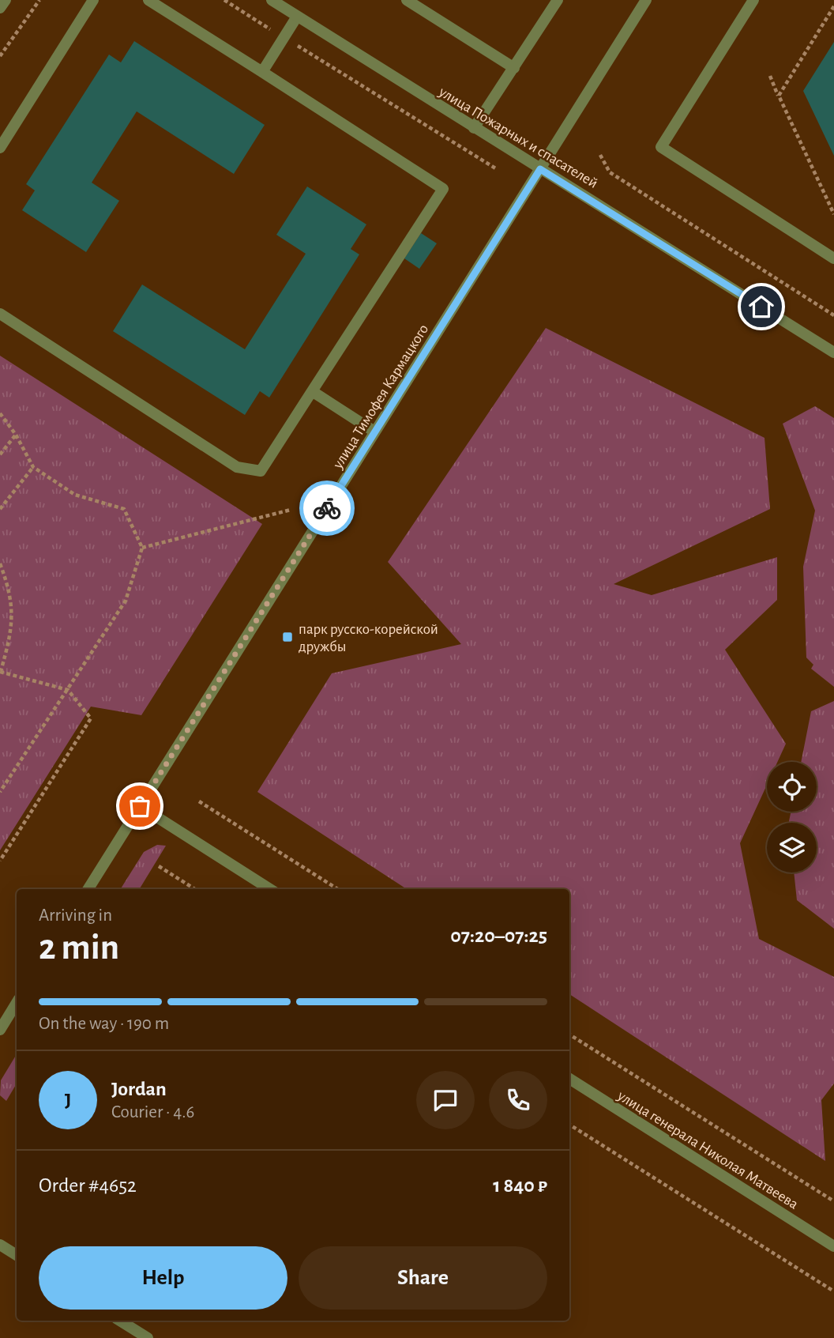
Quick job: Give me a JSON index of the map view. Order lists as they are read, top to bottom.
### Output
{
  "streets": {
    "street": ["улица Пожарных и спасателей", "улица Тимофея Кармацкого", "улица генерала Николая Матвеева"]
  },
  "crossings": [
    ["улица Пожарных и спасателей", "улица Тимофея Кармацкого"]
  ],
  "places": {
    "transit": ["парк русско-корейской дружбы"]
  },
  "page": {
    "heading": ["2 min", "Arriving in", "07:20–07:25"],
    "panel": [
      "Jordan",
      "Courier · 4.6",
      "Order #4652",
      "1 840 ₽"
    ],
    "bar": "On the way · 190 m",
    "round": "J",
    "buttons": ["Help", "Share"]
  }
}
